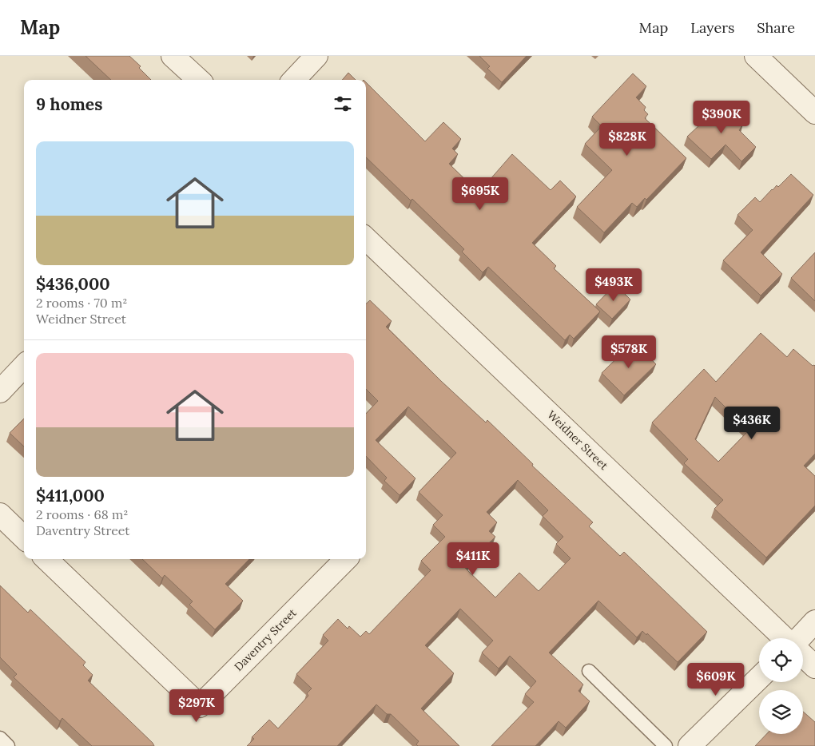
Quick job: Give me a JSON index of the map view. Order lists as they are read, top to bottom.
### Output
{
  "streets": {
    "street": ["Weidner Street", "Daventry Street"]
  },
  "page": {
    "header": "Map",
    "nav": ["Map", "Layers", "Share"],
    "heading": "9 homes",
    "price": [
      "$390K",
      "$828K",
      "$695K",
      "$493K",
      "$578K",
      "$436K",
      "$411K",
      "$609K",
      "$297K"
    ],
    "list": [
      {
        "name": "$436,000",
        "note": "2 rooms · 70 m² · Weidner Street"
      },
      {
        "name": "$411,000",
        "note": "2 rooms · 68 m² · Daventry Street"
      }
    ]
  }
}
